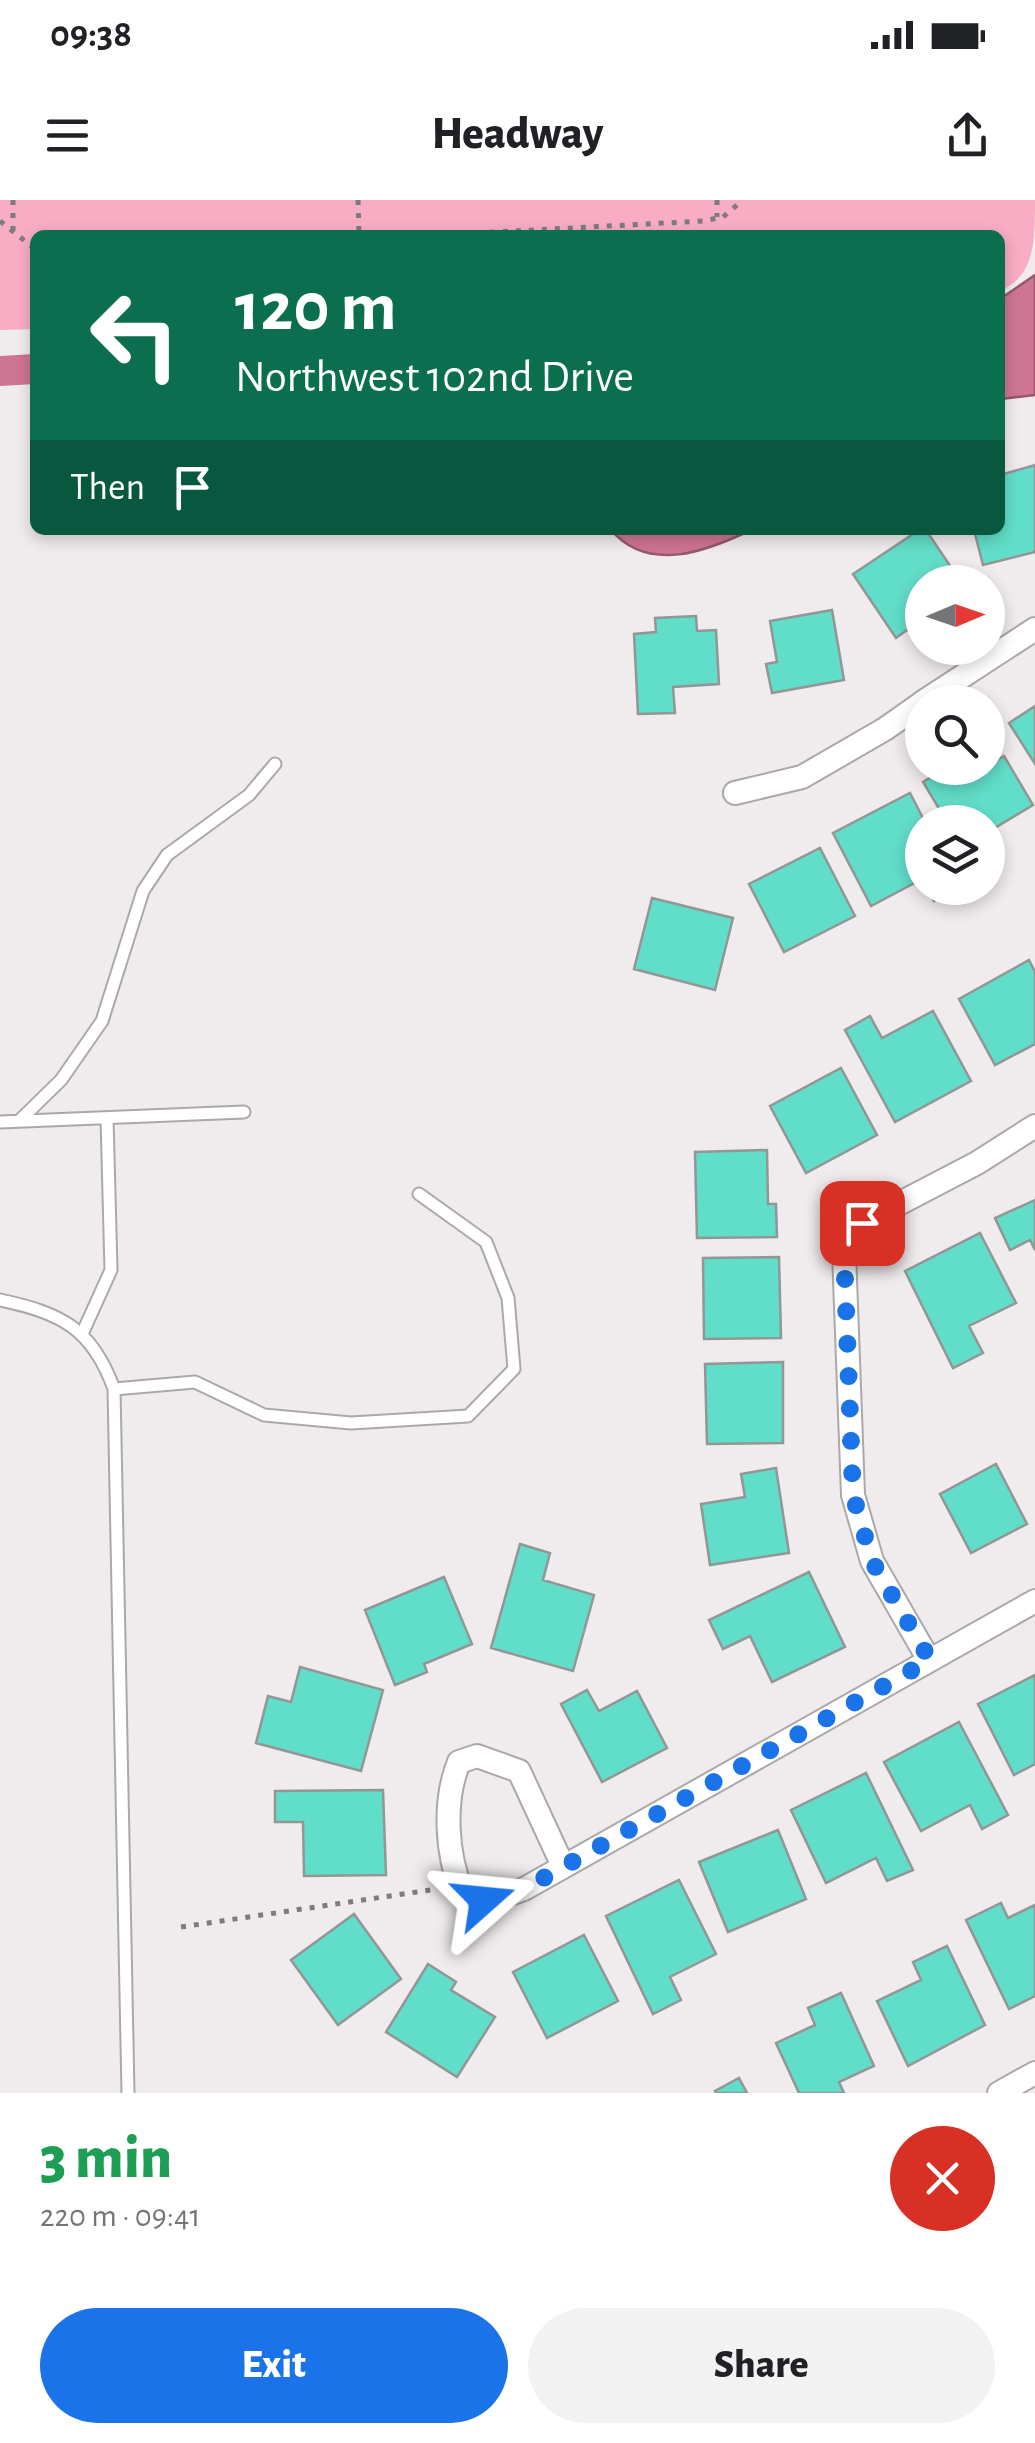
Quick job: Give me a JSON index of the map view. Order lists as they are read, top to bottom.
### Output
{
  "north": "right",
  "page": {
    "status": "09:38",
    "header": "Headway",
    "turn": ["120 m", "Northwest 102nd Drive"],
    "then": "Then",
    "heading": ["3 min", "220 m · 09:41"],
    "buttons": ["Exit", "Share"]
  }
}
